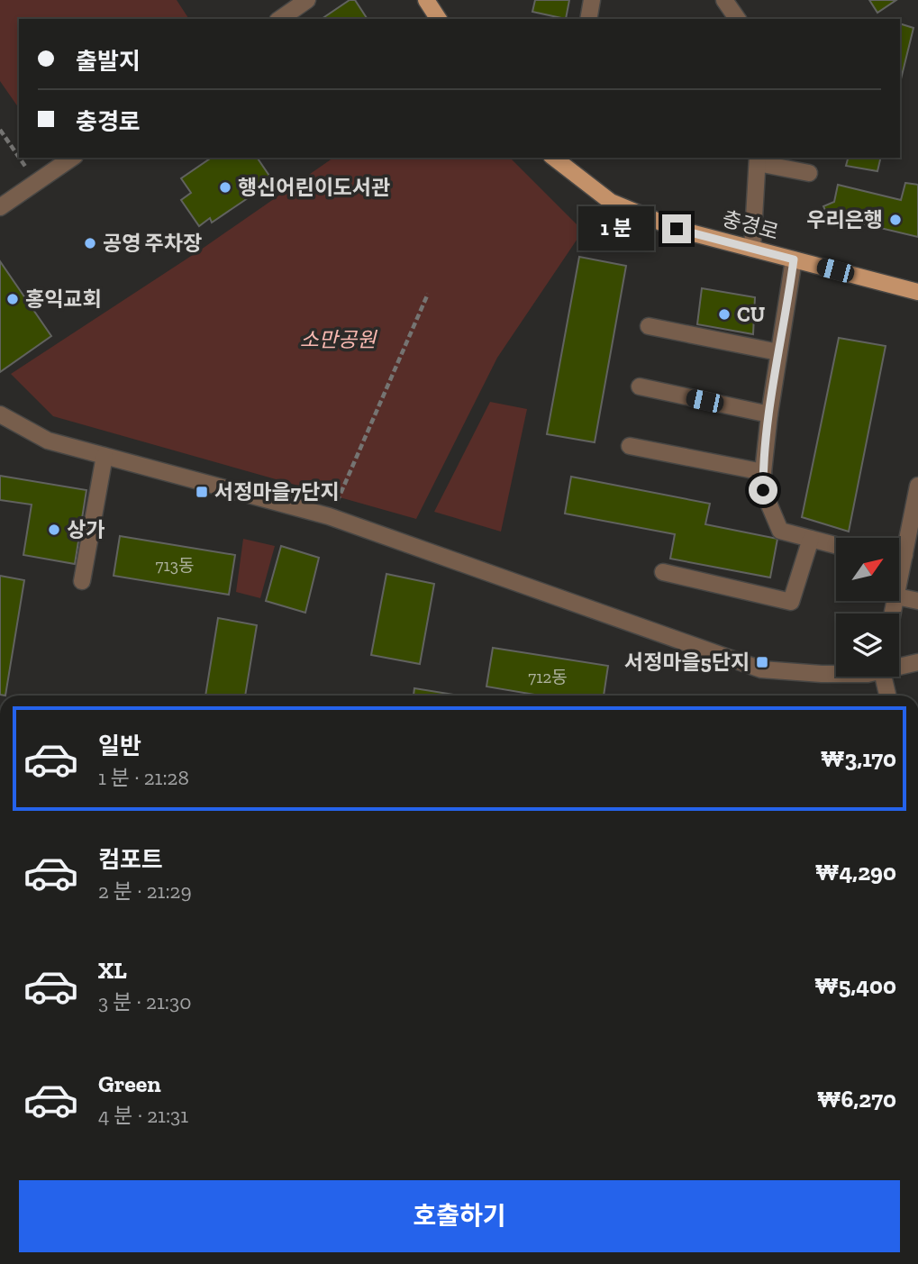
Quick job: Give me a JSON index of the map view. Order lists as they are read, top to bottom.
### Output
{
  "streets": {
    "main road": ["충경로"]
  },
  "parks": ["소만공원"],
  "places": {
    "other": [
      "행신어린이도서관",
      "우리은행",
      "공영 주차장",
      "홍익교회",
      "CU",
      "상가"
    ],
    "transit": ["서정마을7단지", "서정마을5단지"]
  },
  "house_numbers": ["713동", "712동"],
  "north": "top right",
  "page": {
    "banner": ["출발지", "충경로"],
    "bubble": "1 분",
    "list": [
      {
        "name": "일반",
        "note": "1 분 · 21:28",
        "value": "₩3,170"
      },
      {
        "name": "컴포트",
        "note": "2 분 · 21:29",
        "value": "₩4,290"
      },
      {
        "name": "XL",
        "note": "3 분 · 21:30",
        "value": "₩5,400"
      },
      {
        "name": "Green",
        "note": "4 분 · 21:31",
        "value": "₩6,270"
      }
    ],
    "buttons": "호출하기"
  }
}
